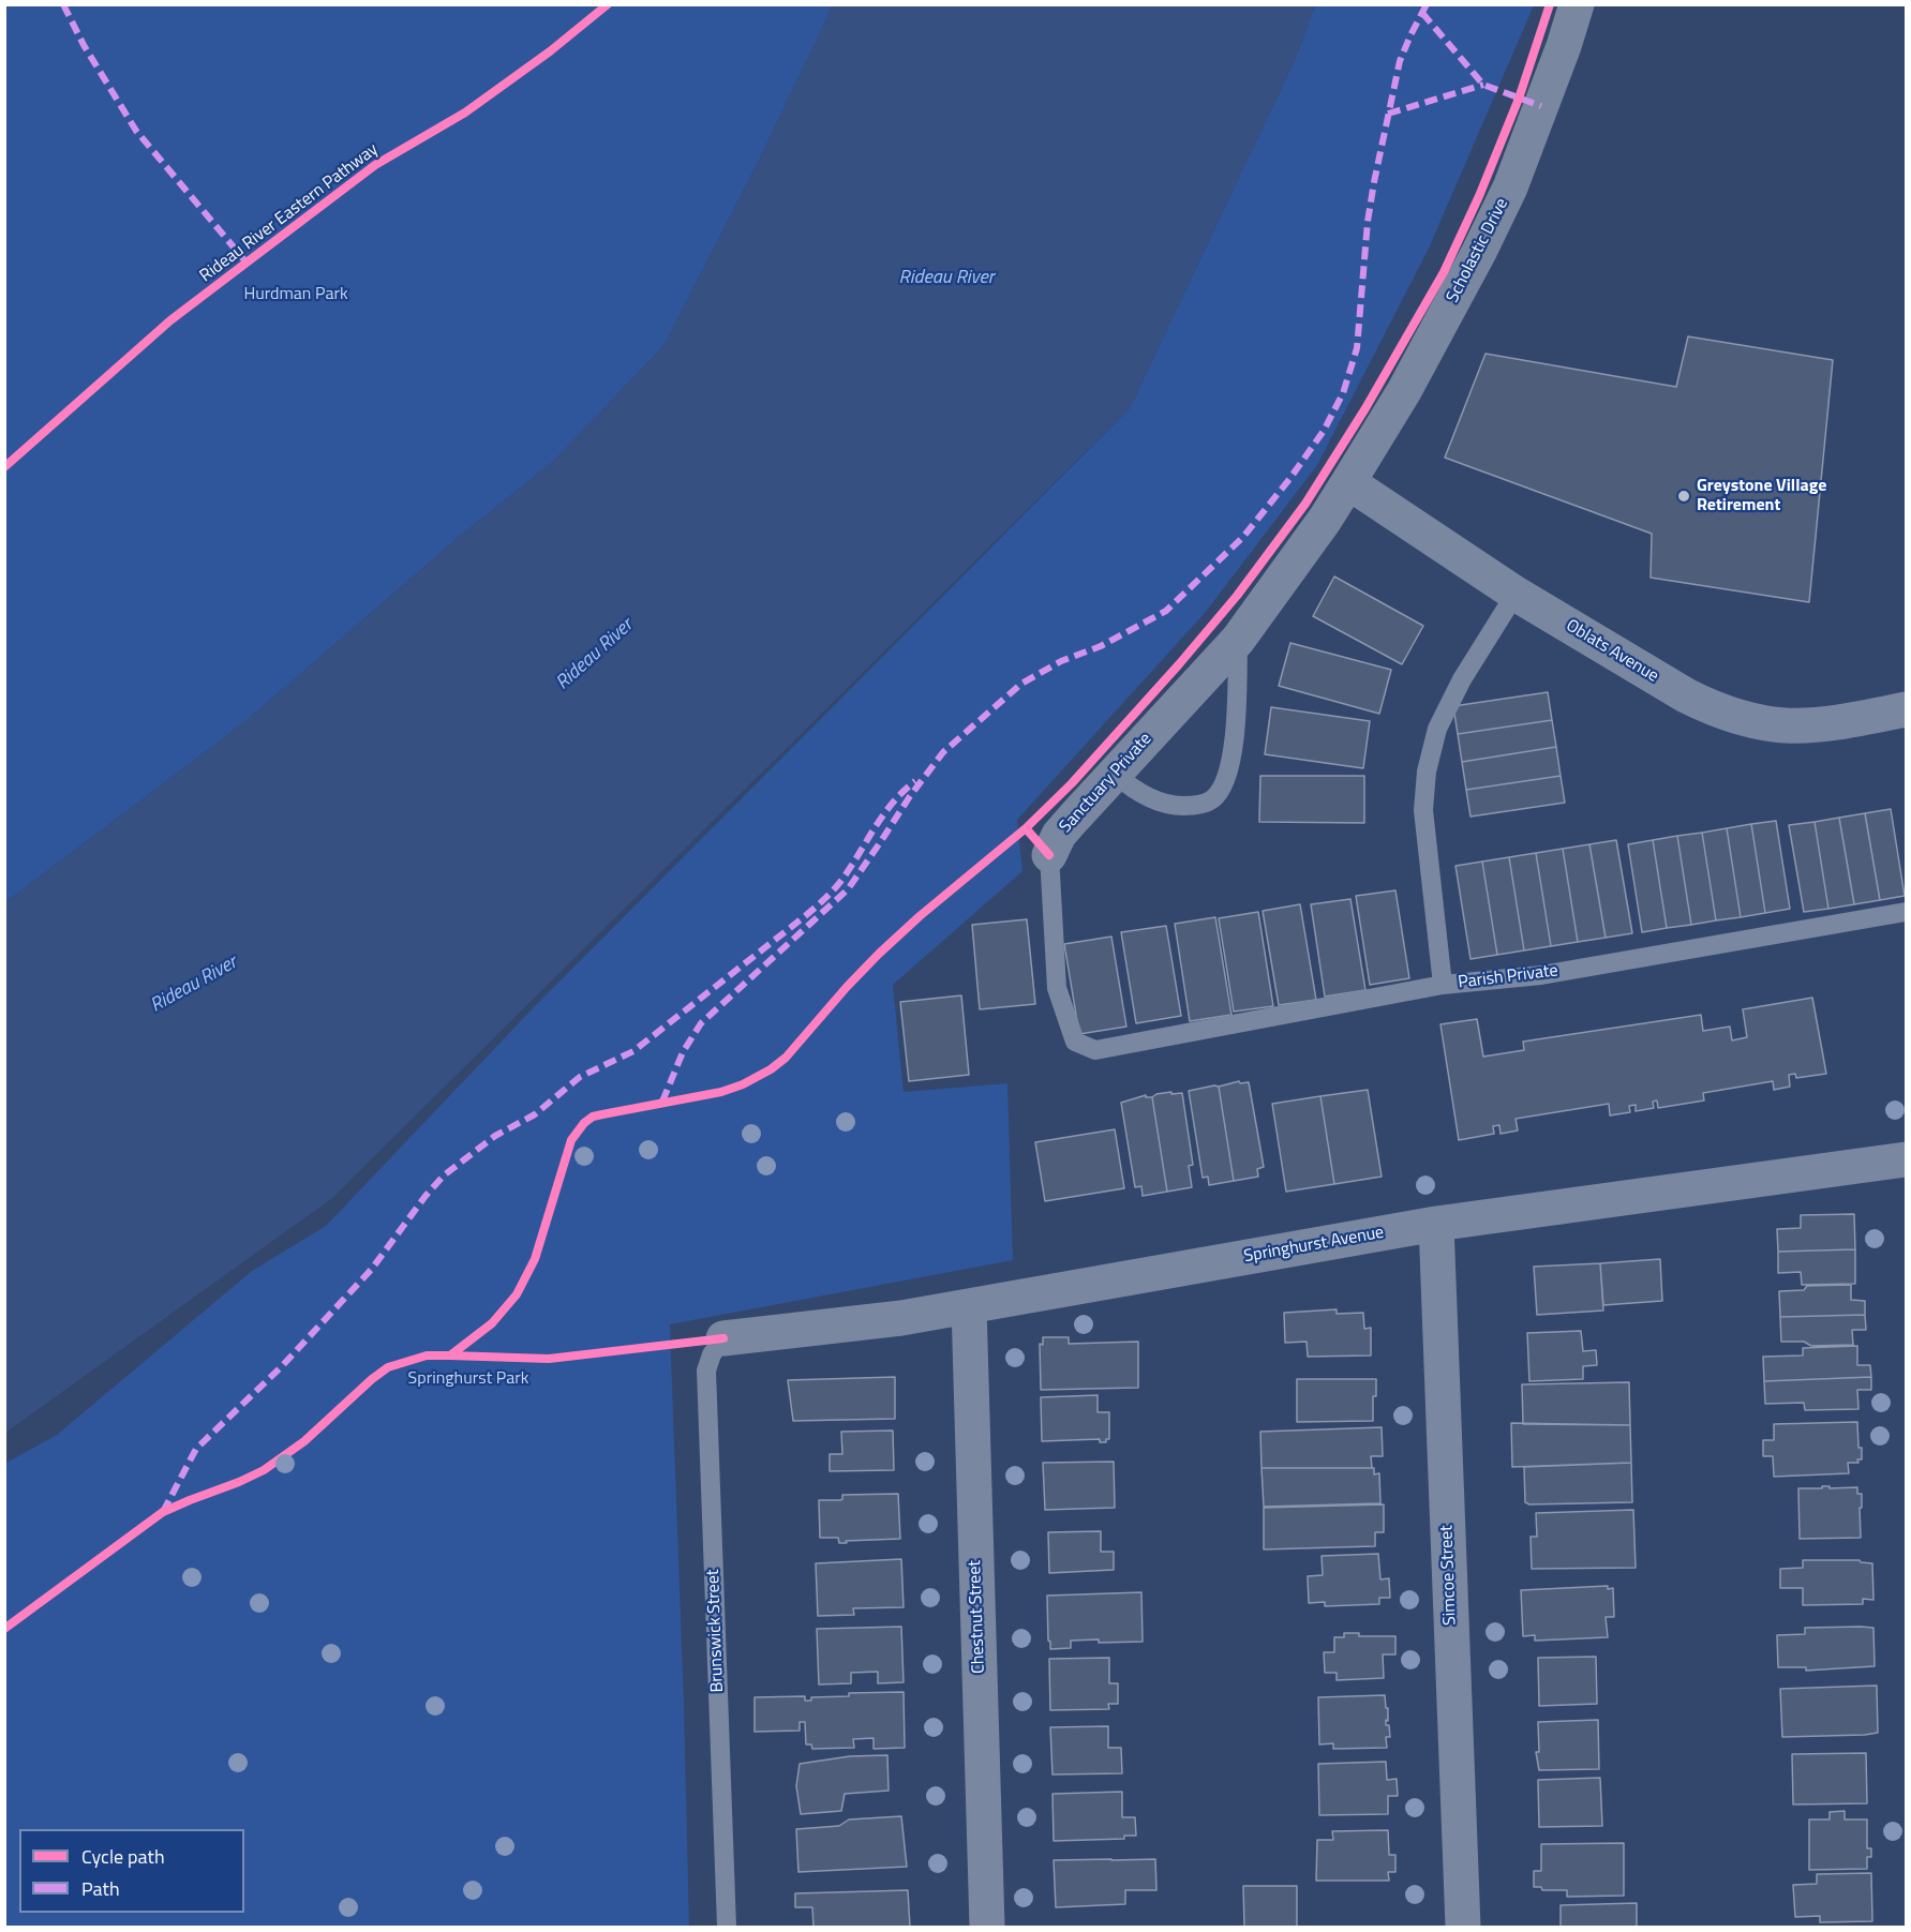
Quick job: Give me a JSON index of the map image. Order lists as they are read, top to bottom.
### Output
{
  "streets": {
    "street": [
      "Scholastic Drive",
      "Oblats Avenue",
      "Sanctuary Private",
      "Springhurst Avenue",
      "Simcoe Street",
      "Chestnut Street"
    ],
    "lane": ["Parish Private", "Brunswick Street"],
    "cycle path": ["Rideau River Eastern Pathway"]
  },
  "crossings": [
    ["Scholastic Drive", "Oblats Avenue"],
    ["Scholastic Drive", "Sanctuary Private"],
    ["Oblats Avenue", "Sanctuary Private"],
    ["Oblats Avenue", "Parish Private"],
    ["Sanctuary Private", "Parish Private"],
    ["Springhurst Avenue", "Simcoe Street"],
    ["Springhurst Avenue", "Chestnut Street"],
    ["Springhurst Avenue", "Brunswick Street"]
  ],
  "water": ["Rideau River"],
  "parks": ["Hurdman Park", "Springhurst Park"],
  "places": ["Greystone Village Retirement"],
  "legend": ["Cycle path", "Path"]
}
